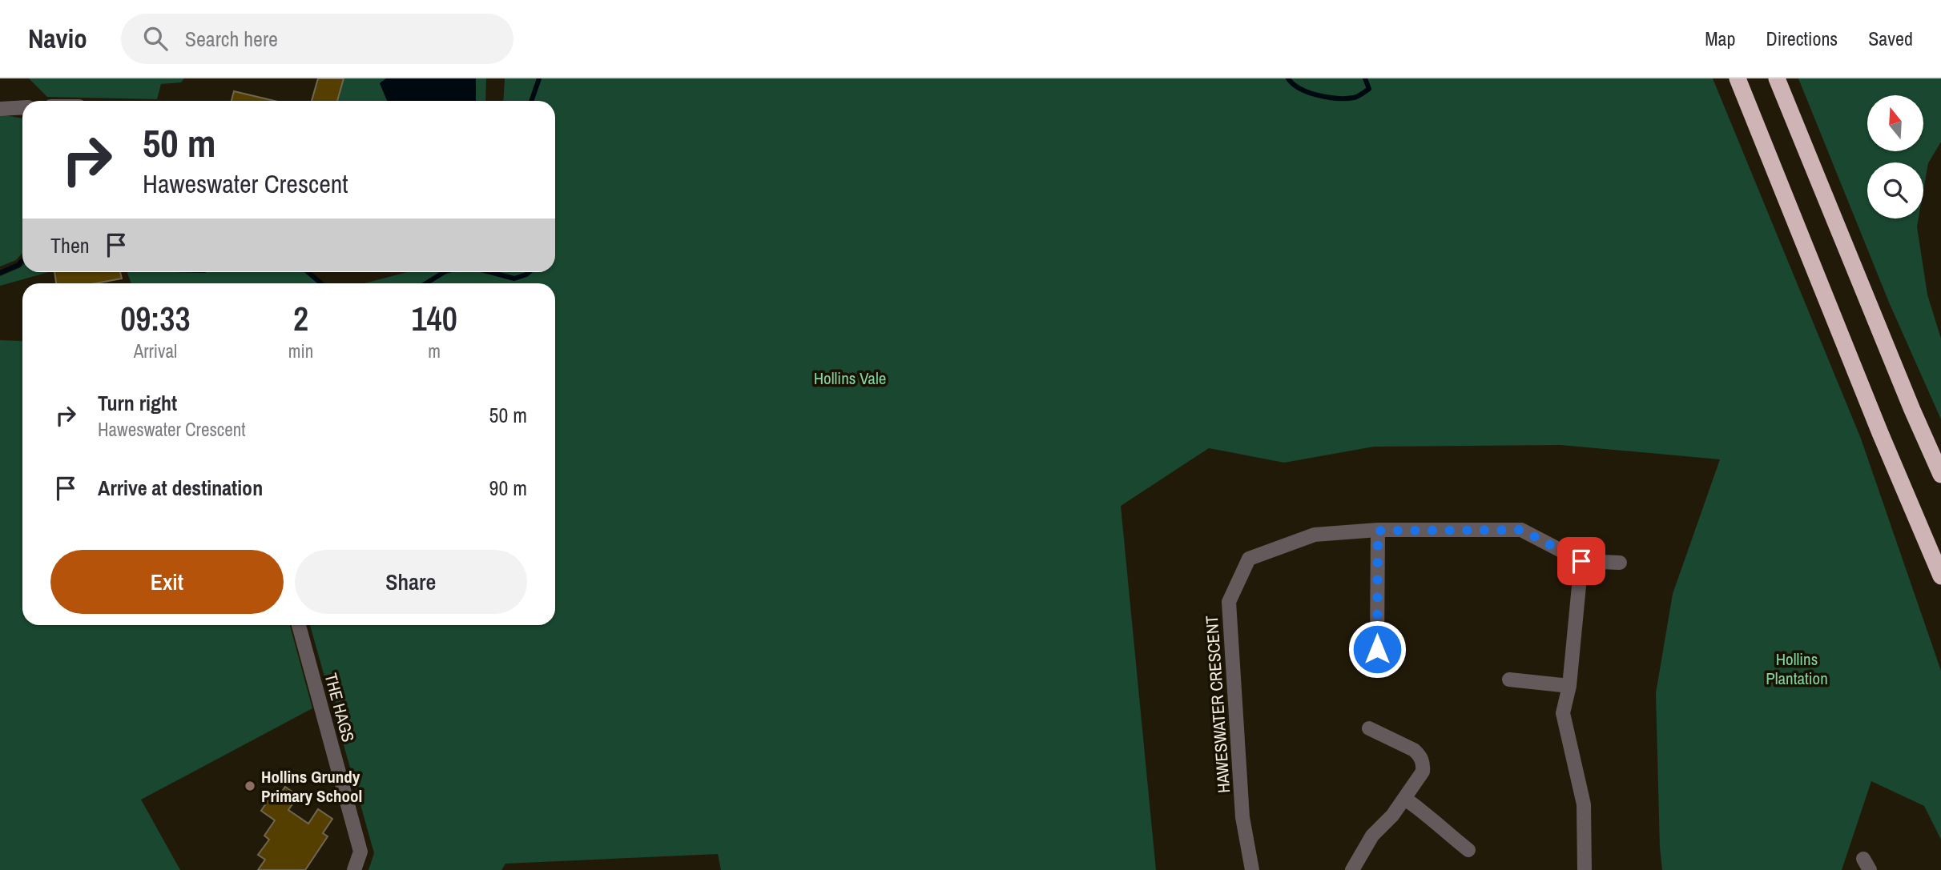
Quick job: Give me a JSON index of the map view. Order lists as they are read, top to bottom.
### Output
{
  "streets": {
    "street": ["HAWESWATER CRESCENT", "THE HAGS"]
  },
  "parks": ["Hollins Vale", "Hollins Plantation"],
  "places": ["Hollins Grundy Primary School"],
  "north": "top",
  "page": {
    "header": "Navio",
    "search": "Search here",
    "nav": ["Map", "Directions", "Saved"],
    "turn": ["50 m", "Haweswater Crescent"],
    "then": "Then",
    "eta": [
      "09:33",
      "Arrival",
      "2",
      "min",
      "140",
      "m"
    ],
    "list": [
      {
        "name": "Turn right",
        "note": "Haweswater Crescent",
        "value": "50 m"
      },
      {
        "name": "Arrive at destination",
        "value": "90 m"
      }
    ],
    "buttons": ["Exit", "Share"]
  }
}
